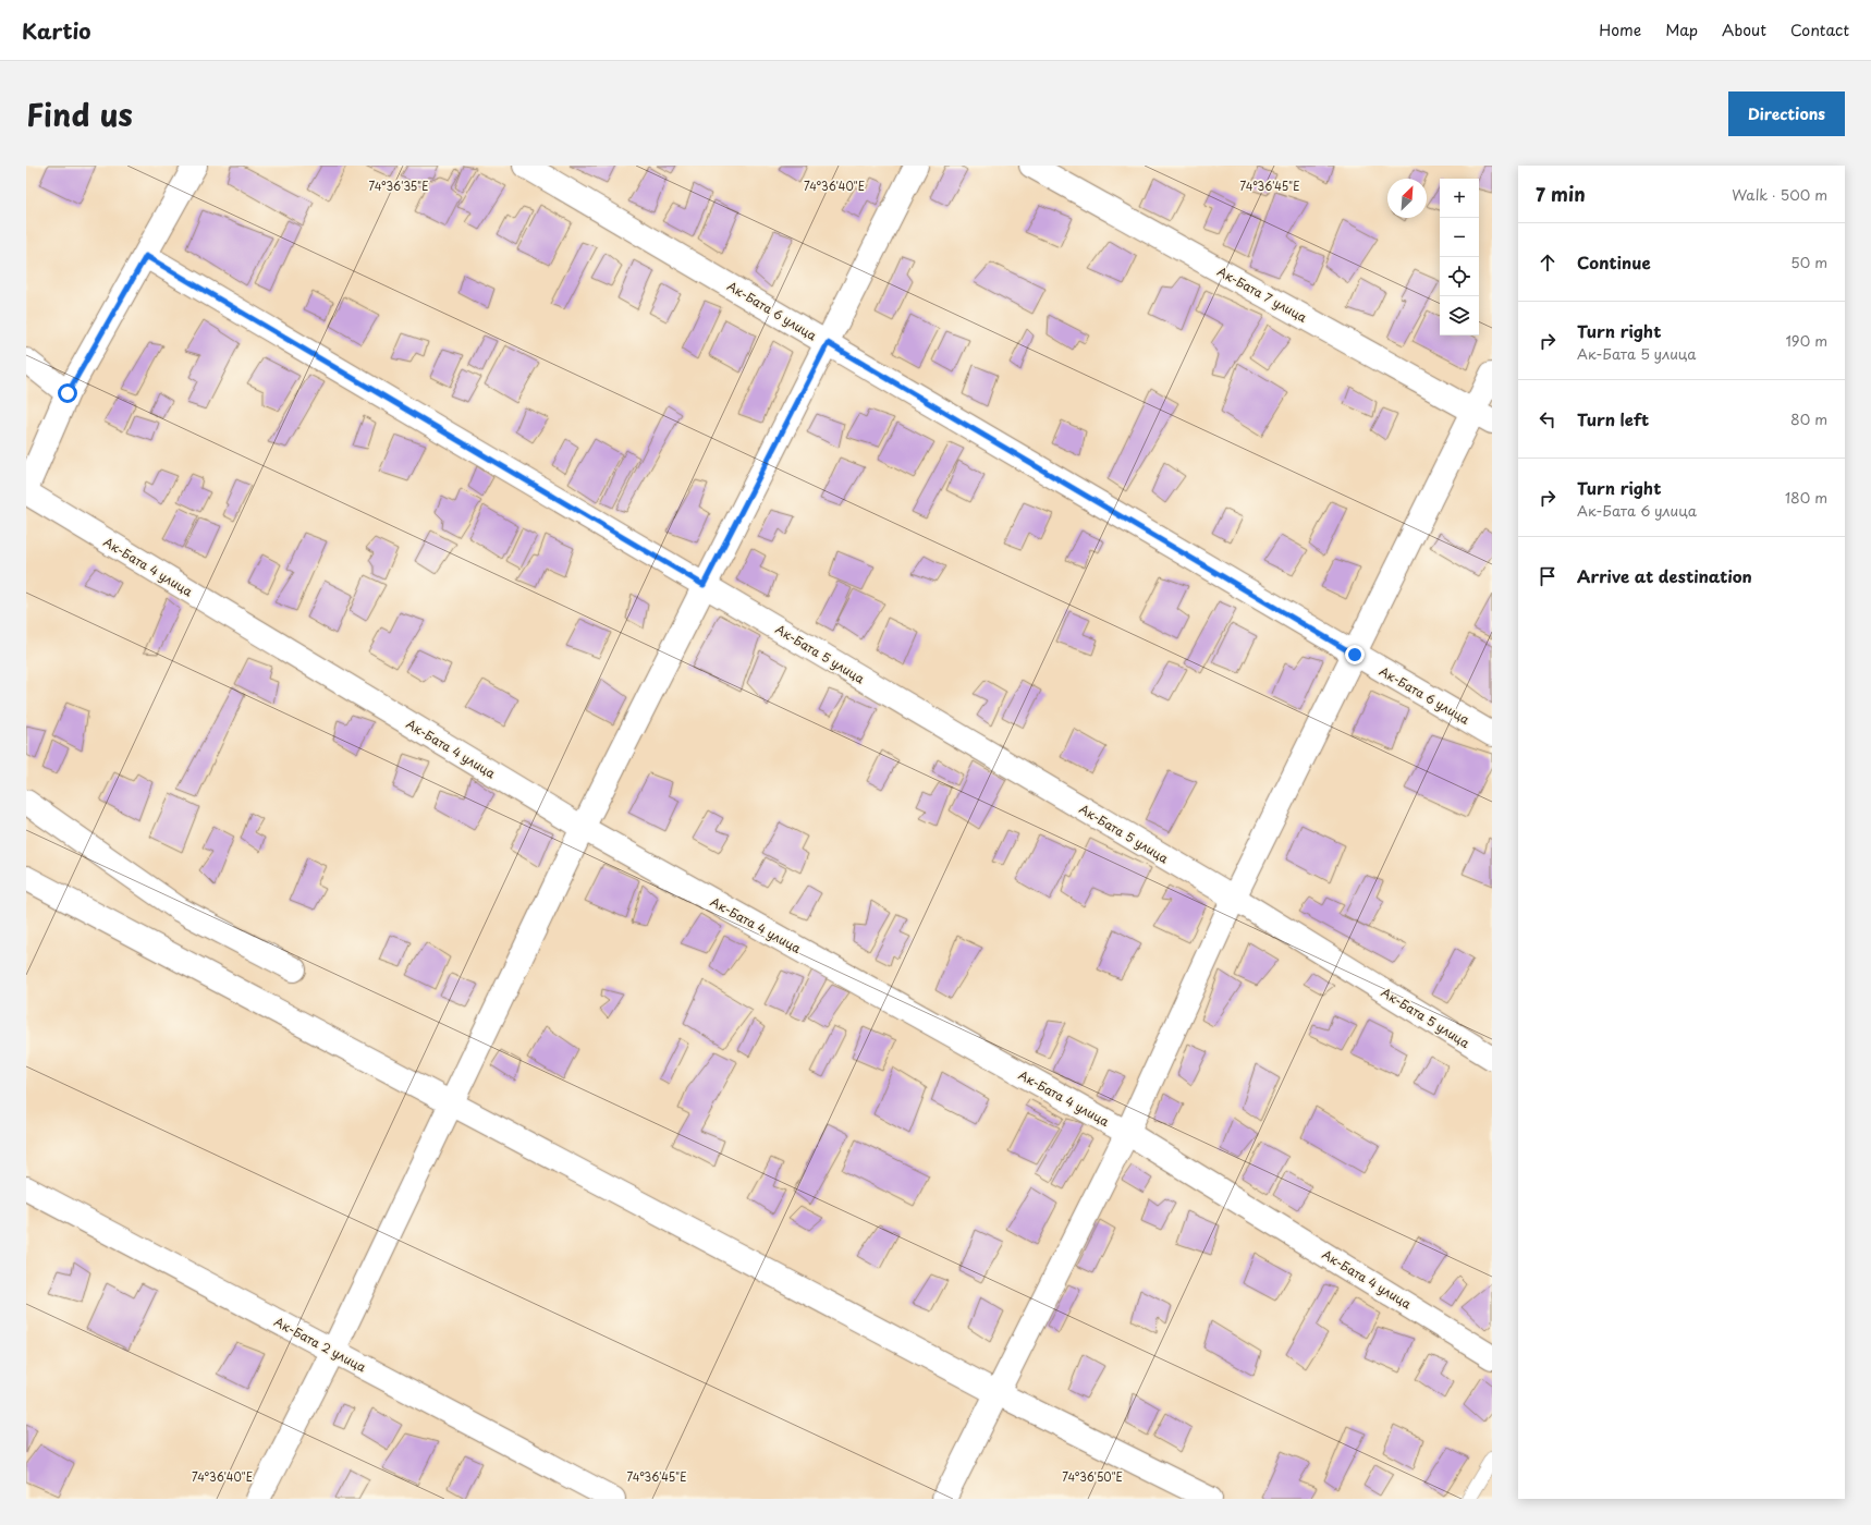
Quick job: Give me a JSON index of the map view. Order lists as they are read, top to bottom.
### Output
{
  "streets": {
    "street": [
      "Ак-Бата 7 улица",
      "Ак-Бата 6 улица",
      "Ак-Бата 4 улица",
      "Ак-Бата 5 улица",
      "Ак-Бата 2 улица"
    ]
  },
  "north": "top right",
  "page": {
    "header": "Kartio",
    "nav": [
      "Home",
      "Map",
      "About",
      "Contact"
    ],
    "title": "Find us",
    "buttons": "Directions",
    "heading": ["7 min", "Walk · 500 m"],
    "map_buttons": ["+", "−"],
    "list": [
      ["Continue", "50 m"],
      ["Turn right", "Ак-Бата 5 улица", "190 m"],
      ["Turn left", "80 m"],
      ["Turn right", "Ак-Бата 6 улица", "180 m"],
      "Arrive at destination"
    ]
  },
  "coordinates": [
    "74°36'35\"E",
    "74°36'40\"E",
    "74°36'45\"E",
    "74°36'50\"E"
  ]
}
